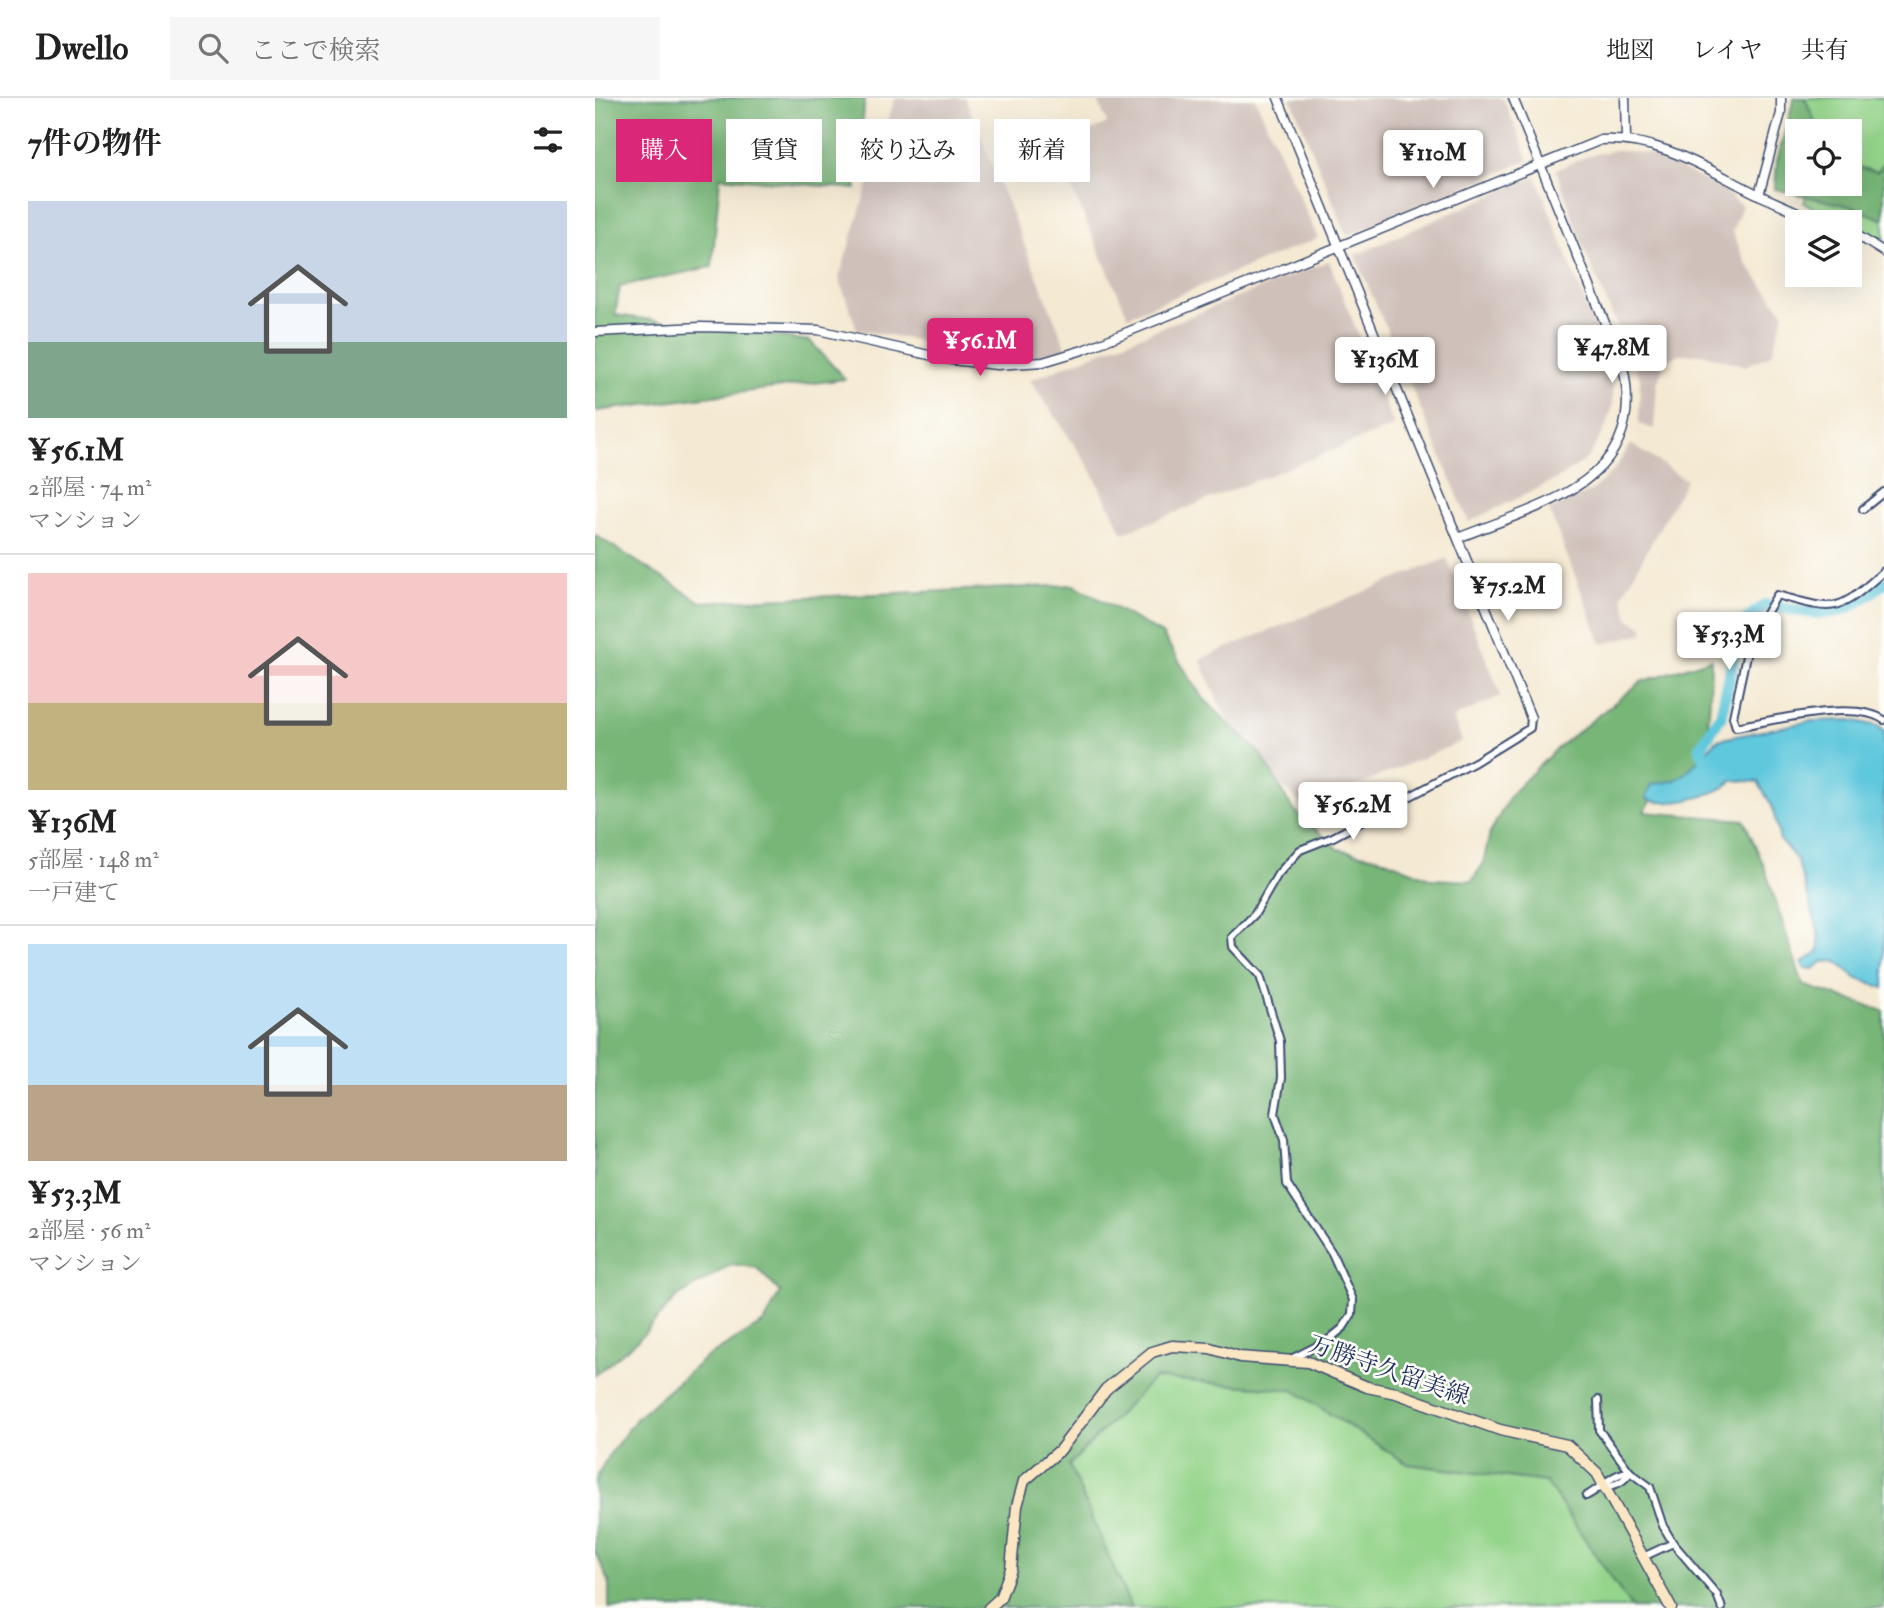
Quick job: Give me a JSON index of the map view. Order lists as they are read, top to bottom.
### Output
{
  "streets": {
    "main road": ["万勝寺久留美線"]
  },
  "page": {
    "header": "Dwello",
    "search": "ここで検索",
    "nav": ["地図", "レイヤ", "共有"],
    "heading": "7件の物件",
    "chip": [
      "購入",
      "賃貸",
      "絞り込み",
      "新着"
    ],
    "price": [
      "¥110M",
      "¥56.1M",
      "¥47.8M",
      "¥136M",
      "¥75.2M",
      "¥53.3M",
      "¥56.2M"
    ],
    "list": [
      {
        "name": "¥56.1M",
        "note": "2部屋 · 74 m² · マンション"
      },
      {
        "name": "¥136M",
        "note": "5部屋 · 148 m² · 一戸建て"
      },
      {
        "name": "¥53.3M",
        "note": "2部屋 · 56 m² · マンション"
      }
    ]
  }
}
